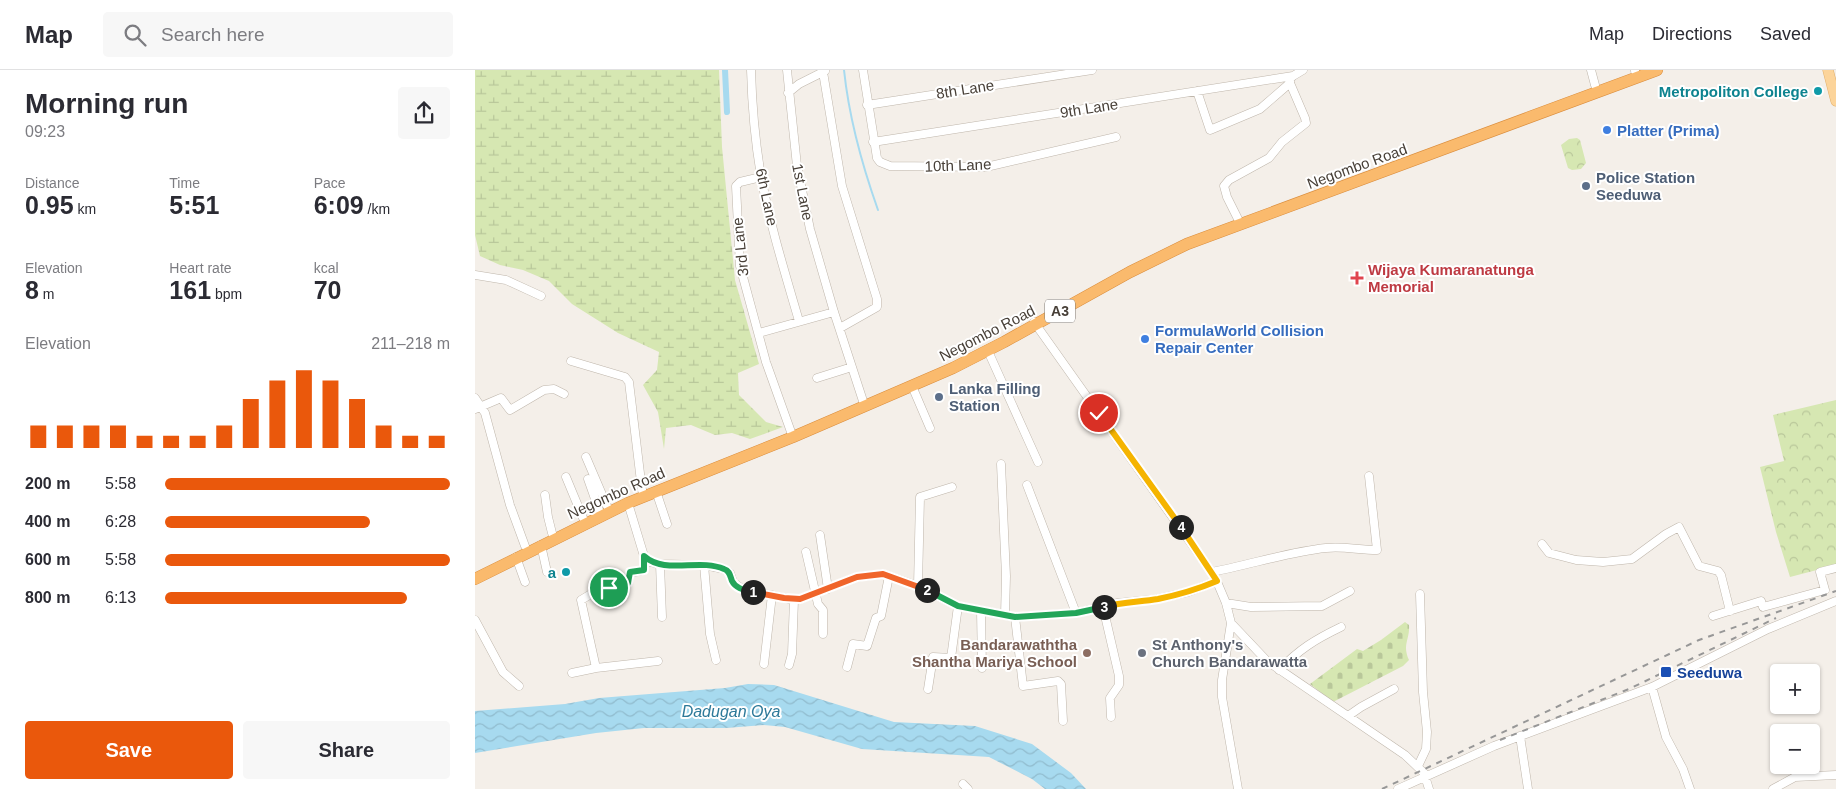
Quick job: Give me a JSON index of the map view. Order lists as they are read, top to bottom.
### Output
{
  "streets": {
    "highway": ["Negombo Road", "A3"],
    "street": [
      "8th Lane",
      "9th Lane",
      "10th Lane",
      "1st Lane",
      "6th Lane",
      "3rd Lane"
    ]
  },
  "crossings": [
    ["8th Lane", "10th Lane"],
    ["9th Lane", "10th Lane"],
    ["Negombo Road", "1st Lane"],
    ["6th Lane", "3rd Lane"]
  ],
  "water": ["Dadugan Oya"],
  "places": {
    "other": [
      "Metropoliton College",
      "Platter (Prima)",
      "Police Station Seeduwa",
      "FormulaWorld Collision Repair Center",
      "Lanka Filling Station",
      "a",
      "Bandarawaththa Shantha Mariya School",
      "St Anthony's Church Bandarawatta"
    ],
    "health": ["Wijaya Kumaranatunga Memorial"],
    "transit": ["Seeduwa"]
  },
  "page": {
    "header": "Map",
    "search": "Search here",
    "nav": ["Map", "Directions", "Saved"],
    "heading": ["Morning run", "09:23"],
    "stats": [
      ["Distance", "0.95 km"],
      ["Time", "5:51"],
      ["Pace", "6:09 /km"],
      ["Elevation", "8 m"],
      ["Heart rate", "161 bpm"],
      ["kcal", "70"]
    ],
    "chart": ["Elevation", "211–218 m"],
    "list": [
      {
        "name": "200 m",
        "note": "5:58"
      },
      {
        "name": "400 m",
        "note": "6:28"
      },
      {
        "name": "600 m",
        "note": "5:58"
      },
      {
        "name": "800 m",
        "note": "6:13"
      }
    ],
    "pins": [
      "4",
      "2",
      "1",
      "3"
    ],
    "map_buttons": ["+", "−"],
    "buttons": ["Save", "Share"]
  }
}
